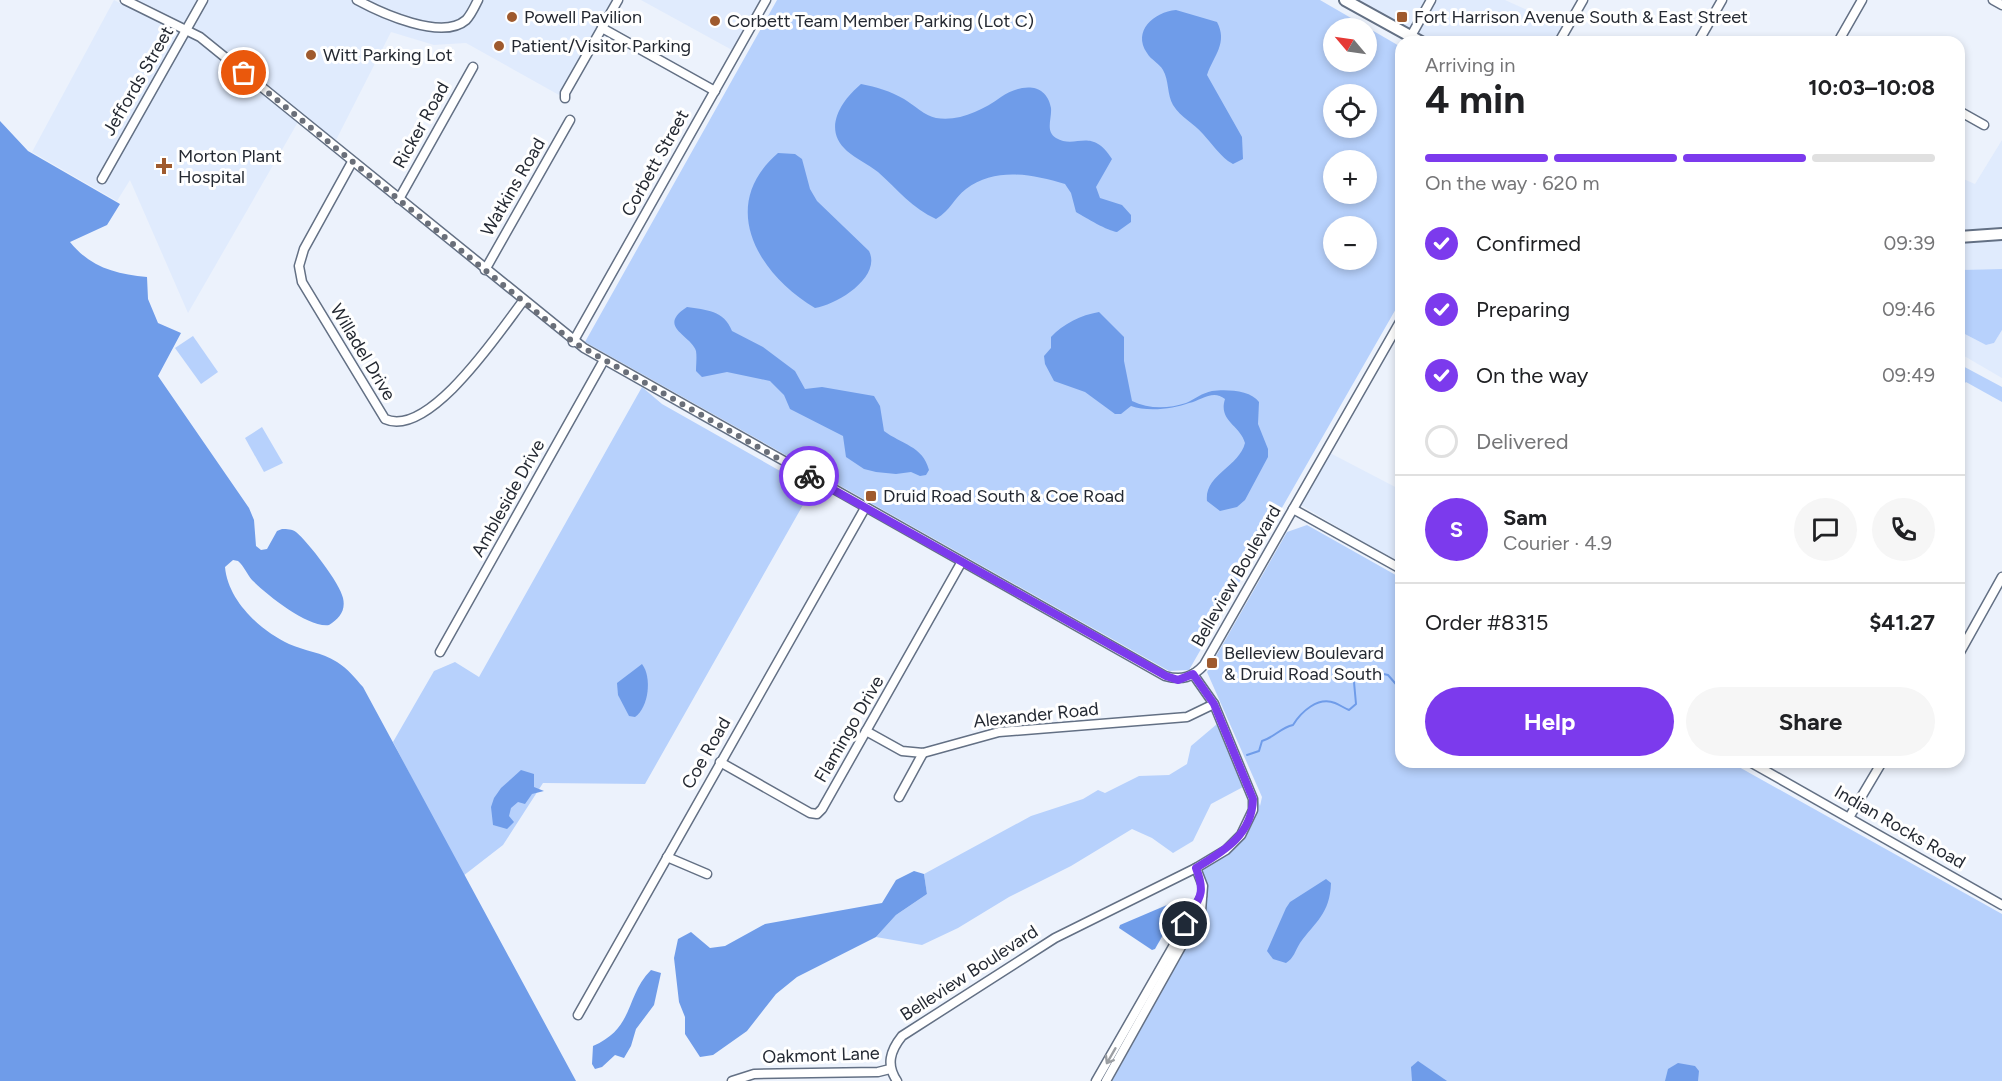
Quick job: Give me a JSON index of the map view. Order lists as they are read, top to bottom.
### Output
{
  "streets": {
    "street": [
      "Jeffords Street",
      "Ricker Road",
      "Corbett Street",
      "Watkins Road",
      "Willadel Drive",
      "Ambleside Drive",
      "Belleview Boulevard",
      "Alexander Road",
      "Flamingo Drive",
      "Coe Road",
      "Indian Rocks Road",
      "Oakmont Lane"
    ]
  },
  "crossings": [
    ["Belleview Boulevard", "Alexander Road"],
    ["Belleview Boulevard", "Oakmont Lane"],
    ["Alexander Road", "Flamingo Drive"],
    ["Flamingo Drive", "Coe Road"]
  ],
  "places": {
    "other": [
      "Powell Pavilion",
      "Corbett Team Member Parking (Lot C)",
      "Patient/Visitor Parking",
      "Witt Parking Lot"
    ],
    "transit": ["Fort Harrison Avenue South & East Street", "Druid Road South & Coe Road", "Belleview Boulevard & Druid Road South"],
    "health": ["Morton Plant Hospital"]
  },
  "north": "top left",
  "page": {
    "map_buttons": ["+", "−"],
    "heading": ["4 min", "Arriving in", "10:03–10:08"],
    "panel": [
      "Sam",
      "Courier · 4.9",
      "Order #8315",
      "$41.27"
    ],
    "bar": "On the way · 620 m",
    "list": [
      ["Confirmed", "09:39"],
      ["Preparing", "09:46"],
      ["On the way", "09:49"],
      "Delivered"
    ],
    "round": "S",
    "buttons": ["Help", "Share"]
  }
}
